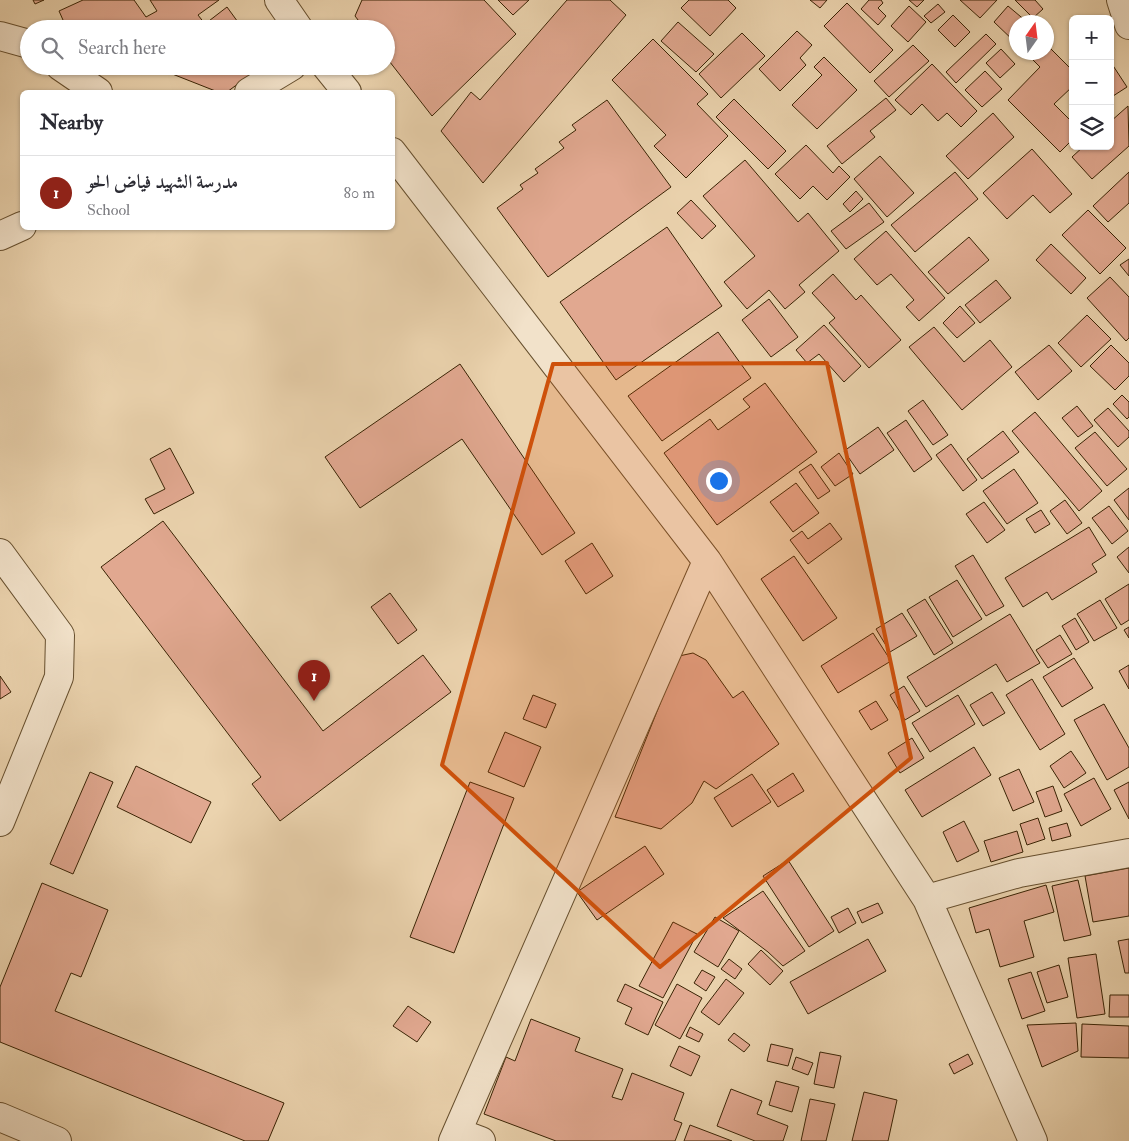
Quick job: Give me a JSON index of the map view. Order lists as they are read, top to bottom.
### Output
{
  "north": "top",
  "page": {
    "map_buttons": ["+", "−"],
    "search": "Search here",
    "heading": "Nearby",
    "list": [
      {
        "mark": "1",
        "name": "مدرسة الشهيد فياض الحو",
        "note": "School",
        "value": "80 m"
      }
    ],
    "pins": "1"
  }
}
